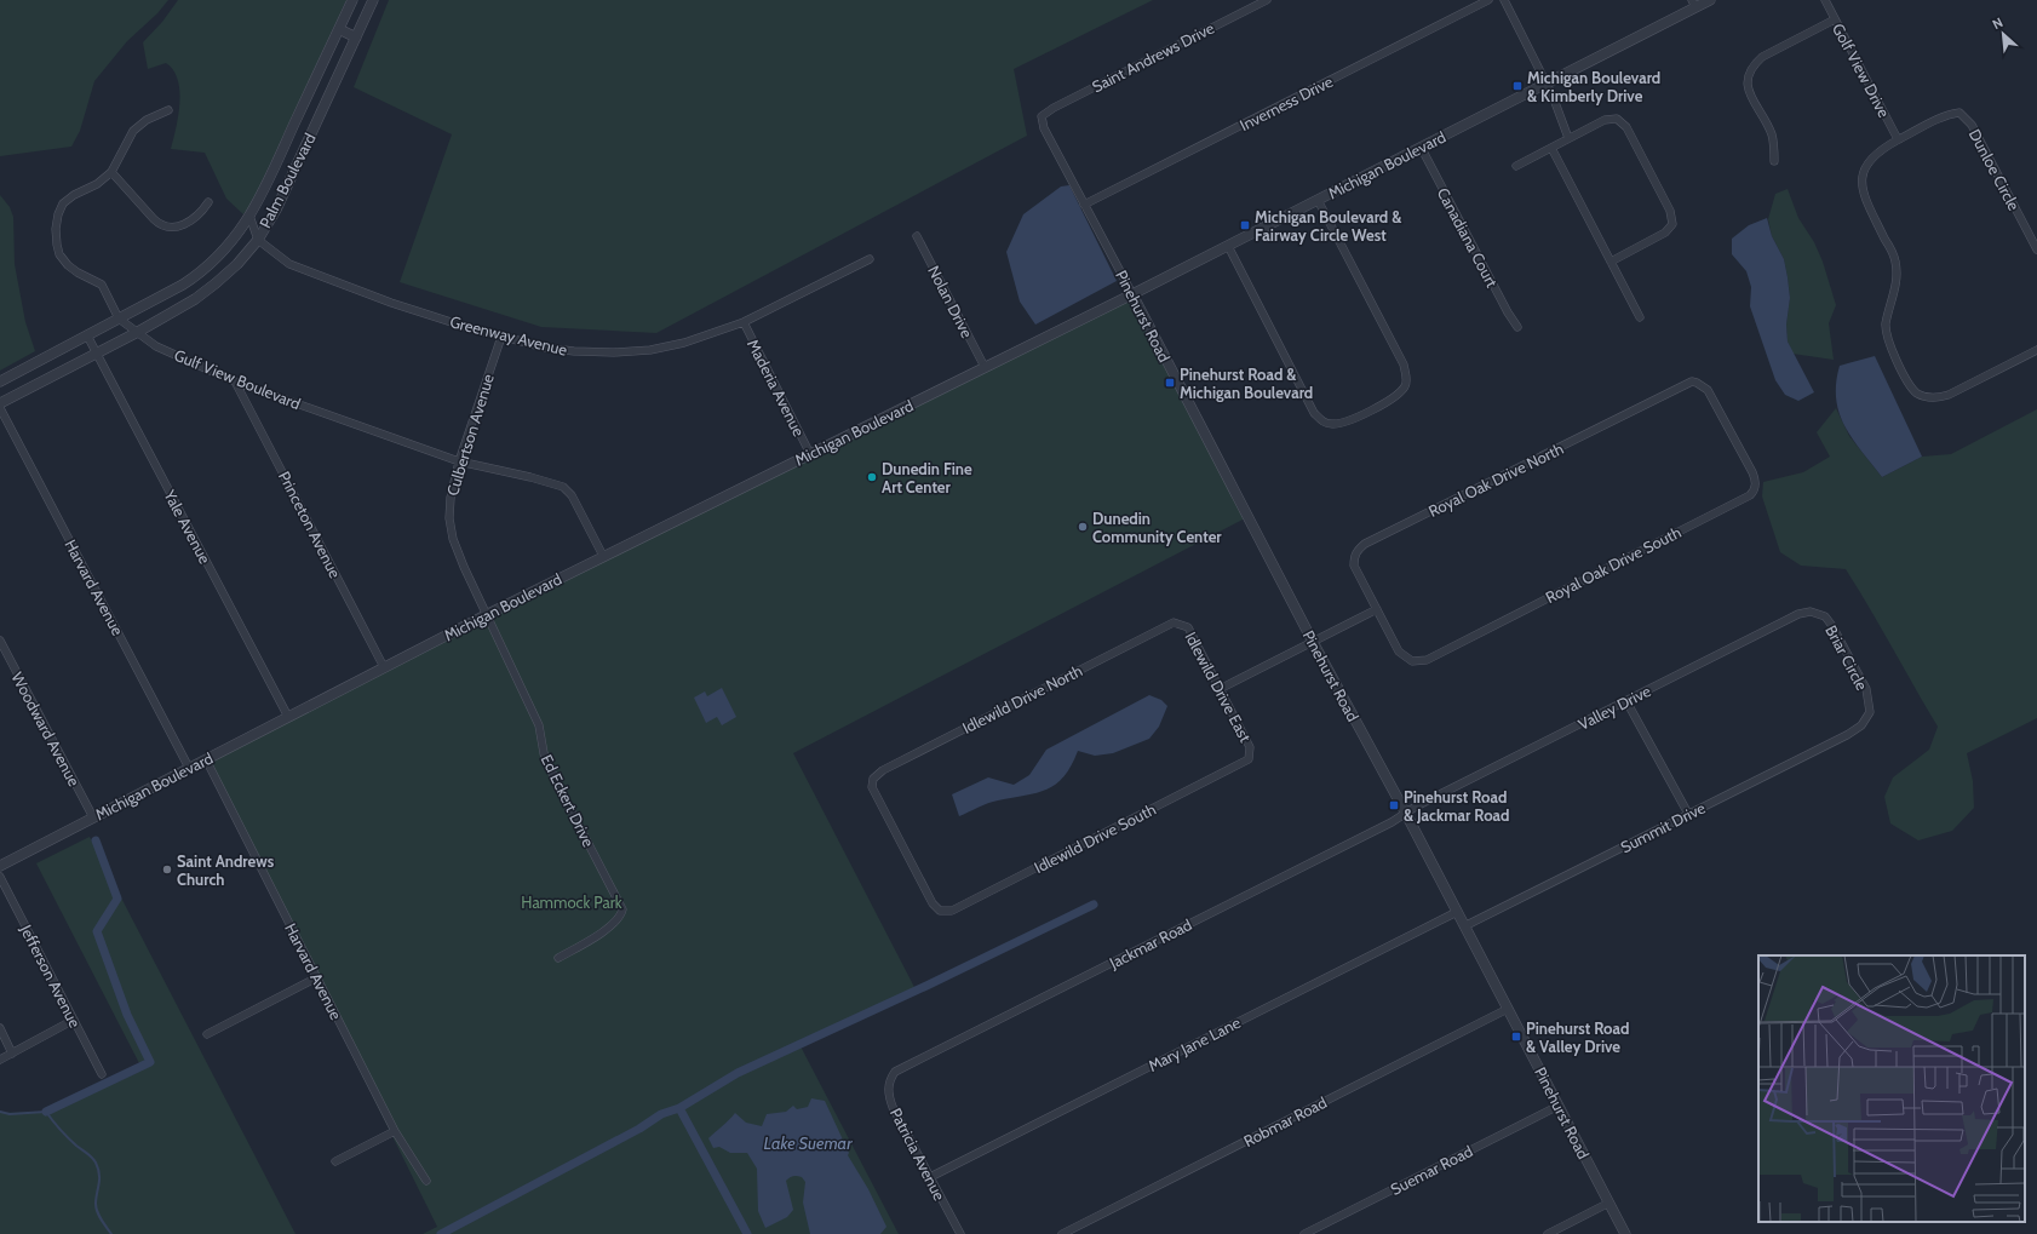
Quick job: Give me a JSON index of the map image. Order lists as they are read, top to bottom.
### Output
{
  "streets": {
    "street": [
      "Saint Andrews Drive",
      "Golf View Drive",
      "Inverness Drive",
      "Michigan Boulevard",
      "Dunloe Circle",
      "Palm Boulevard",
      "Canadiana Court",
      "Nolan Drive",
      "Pinehurst Road",
      "Greenway Avenue",
      "Gulf View Boulevard",
      "Maderia Avenue",
      "Culbertson Avenue",
      "Royal Oak Drive North",
      "Princeton Avenue",
      "Yale Avenue",
      "Royal Oak Drive South",
      "Harvard Avenue",
      "Briar Circle",
      "Idlewild Drive East",
      "Idlewild Drive North",
      "Valley Drive",
      "Woodward Avenue",
      "Ed Eckert Drive",
      "Summit Drive",
      "Idlewild Drive South",
      "Jackmar Road",
      "Jefferson Avenue",
      "Mary Jane Lane",
      "Robmar Road",
      "Patricia Avenue",
      "Suemar Road"
    ]
  },
  "crossings": [
    ["Saint Andrews Drive", "Pinehurst Road"],
    ["Golf View Drive", "Dunloe Circle"],
    ["Inverness Drive", "Pinehurst Road"],
    ["Michigan Boulevard", "Canadiana Court"],
    ["Michigan Boulevard", "Nolan Drive"],
    ["Michigan Boulevard", "Pinehurst Road"],
    ["Michigan Boulevard", "Gulf View Boulevard"],
    ["Michigan Boulevard", "Maderia Avenue"],
    ["Michigan Boulevard", "Culbertson Avenue"],
    ["Michigan Boulevard", "Princeton Avenue"],
    ["Michigan Boulevard", "Yale Avenue"],
    ["Michigan Boulevard", "Harvard Avenue"],
    ["Michigan Boulevard", "Woodward Avenue"],
    ["Michigan Boulevard", "Ed Eckert Drive"],
    ["Palm Boulevard", "Greenway Avenue"],
    ["Palm Boulevard", "Gulf View Boulevard"],
    ["Palm Boulevard", "Yale Avenue"],
    ["Pinehurst Road", "Valley Drive"],
    ["Pinehurst Road", "Summit Drive"],
    ["Pinehurst Road", "Jackmar Road"],
    ["Pinehurst Road", "Mary Jane Lane"],
    ["Pinehurst Road", "Robmar Road"],
    ["Pinehurst Road", "Suemar Road"],
    ["Greenway Avenue", "Maderia Avenue"],
    ["Greenway Avenue", "Culbertson Avenue"],
    ["Gulf View Boulevard", "Culbertson Avenue"],
    ["Gulf View Boulevard", "Princeton Avenue"],
    ["Culbertson Avenue", "Ed Eckert Drive"],
    ["Royal Oak Drive North", "Royal Oak Drive South"],
    ["Briar Circle", "Valley Drive"],
    ["Briar Circle", "Summit Drive"],
    ["Idlewild Drive East", "Idlewild Drive North"],
    ["Idlewild Drive East", "Idlewild Drive South"],
    ["Idlewild Drive North", "Idlewild Drive South"],
    ["Valley Drive", "Jackmar Road"],
    ["Jackmar Road", "Patricia Avenue"],
    ["Mary Jane Lane", "Patricia Avenue"]
  ],
  "water": ["Lake Suemar"],
  "parks": ["Hammock Park"],
  "places": {
    "transit": [
      "Michigan Boulevard & Kimberly Drive",
      "Michigan Boulevard & Fairway Circle West",
      "Pinehurst Road & Michigan Boulevard",
      "Pinehurst Road & Jackmar Road",
      "Pinehurst Road & Valley Drive"
    ],
    "other": ["Dunedin Fine Art Center", "Dunedin Community Center", "Saint Andrews Church"]
  },
  "north": "top left"
}
